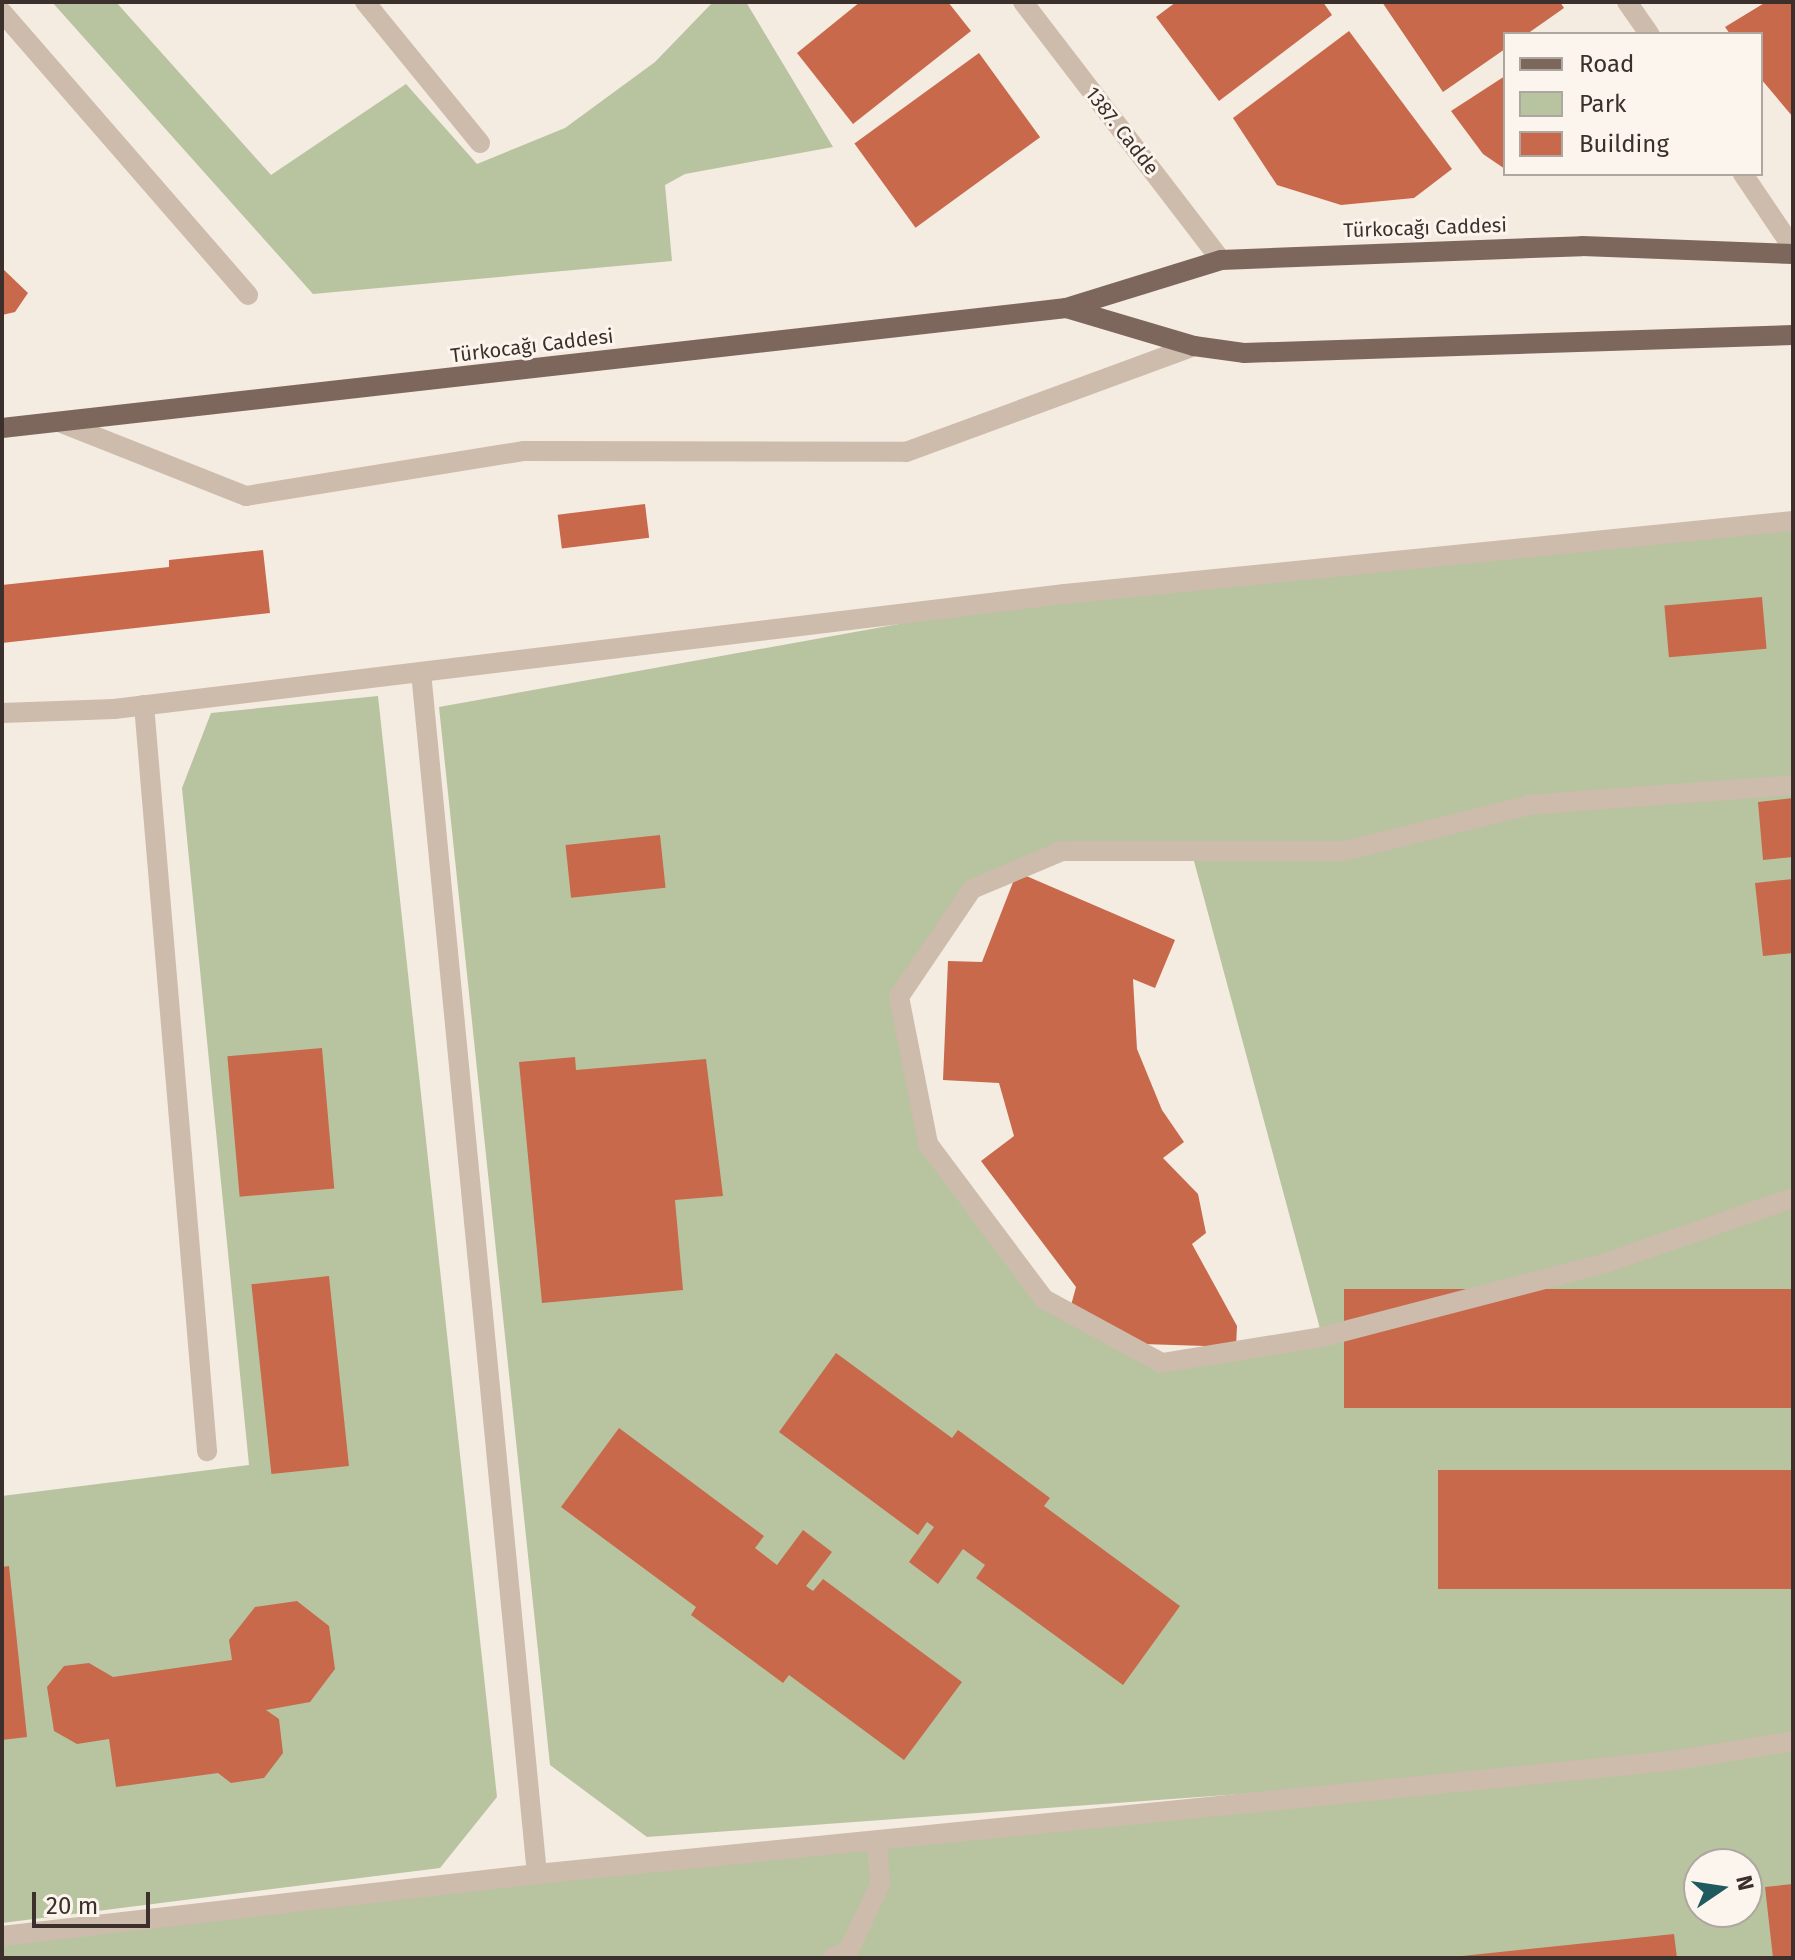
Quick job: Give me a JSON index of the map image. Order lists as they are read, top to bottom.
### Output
{
  "streets": {
    "main road": ["Türkocağı Caddesi"],
    "street": ["1387. Cadde"]
  },
  "crossings": [
    ["1387. Cadde", "Türkocağı Caddesi"]
  ],
  "legend": ["Road", "Park", "Building"],
  "scale_bar": "20 m",
  "north": "right"
}
